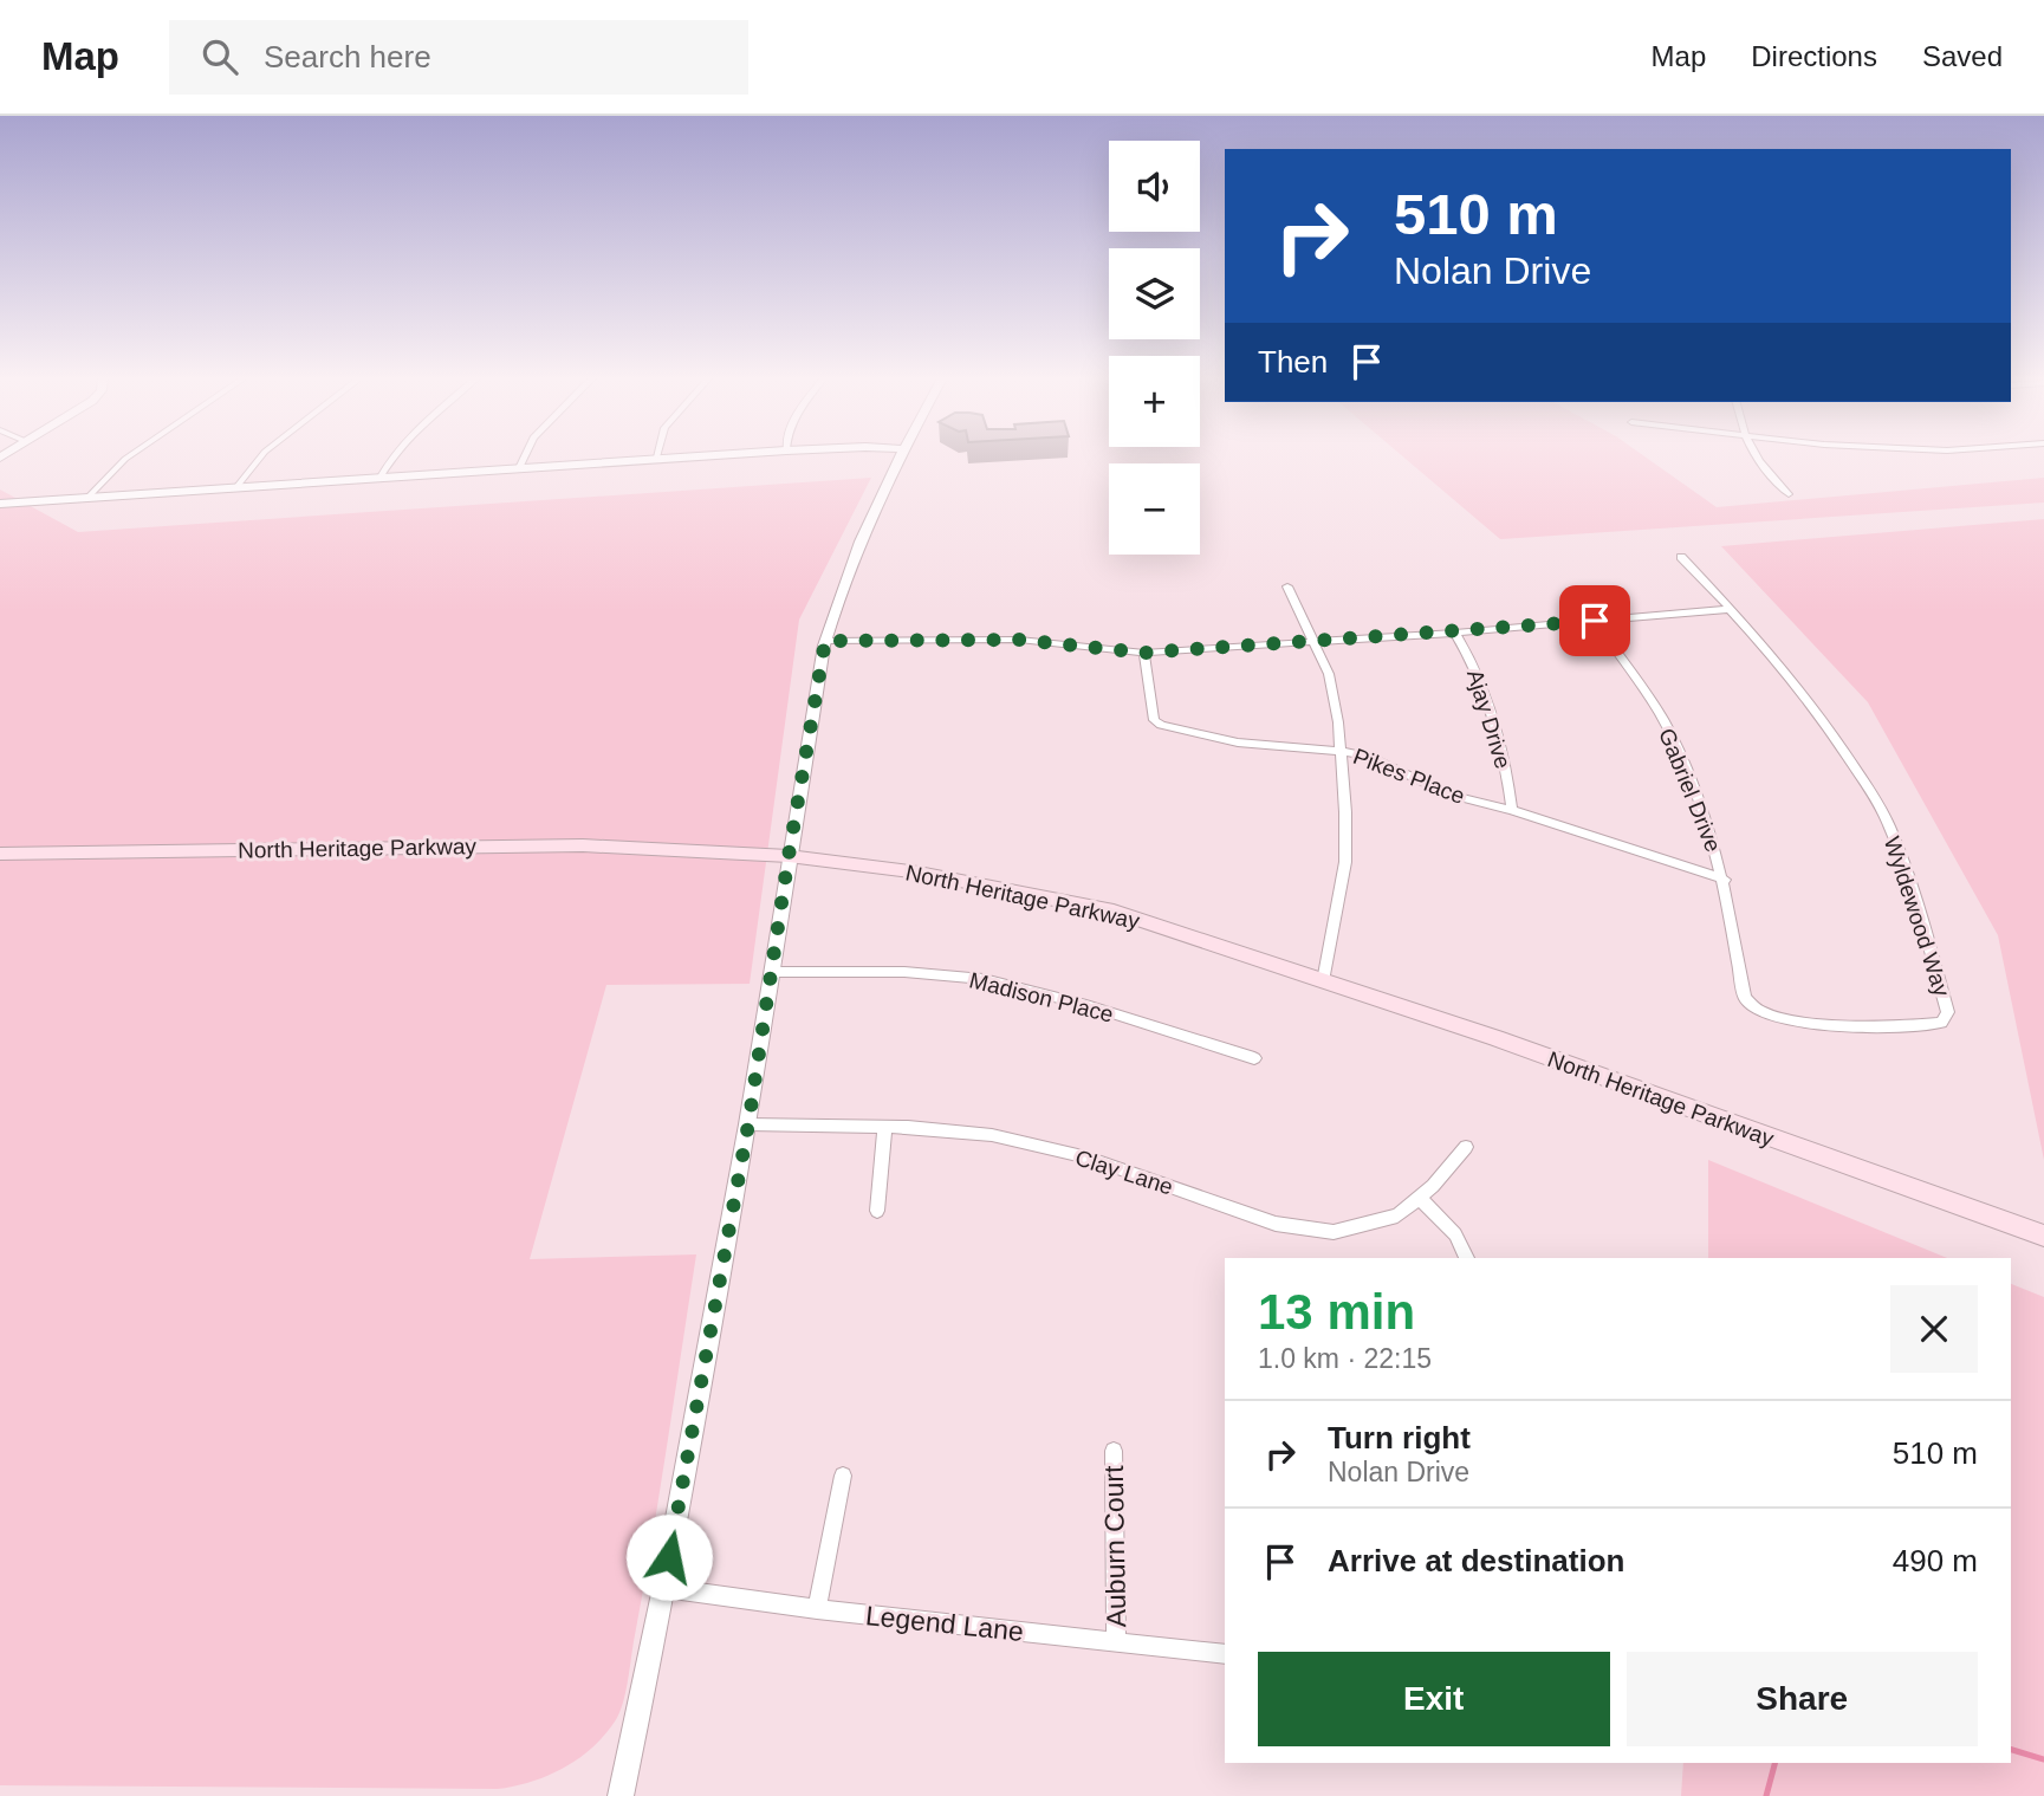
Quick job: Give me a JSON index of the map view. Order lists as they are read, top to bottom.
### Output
{
  "streets": {
    "main road": ["North Heritage Parkway"],
    "street": [
      "Ajay Drive",
      "Pikes Place",
      "Gabriel Drive",
      "Wyldewood Way",
      "Madison Place",
      "Clay Lane",
      "Auburn Court",
      "Legend Lane"
    ]
  },
  "crossings": [
    ["Ajay Drive", "Pikes Place"],
    ["Pikes Place", "Gabriel Drive"],
    ["Pikes Place", "Wyldewood Way"],
    ["Gabriel Drive", "Wyldewood Way"],
    ["Auburn Court", "Legend Lane"]
  ],
  "page": {
    "header": "Map",
    "search": "Search here",
    "nav": ["Map", "Directions", "Saved"],
    "map_buttons": ["+", "−"],
    "turn": ["510 m", "Nolan Drive"],
    "then": "Then",
    "heading": ["13 min", "1.0 km · 22:15"],
    "list": [
      {
        "name": "Turn right",
        "note": "Nolan Drive",
        "value": "510 m"
      },
      {
        "name": "Arrive at destination",
        "value": "490 m"
      }
    ],
    "buttons": ["Exit", "Share"]
  }
}
